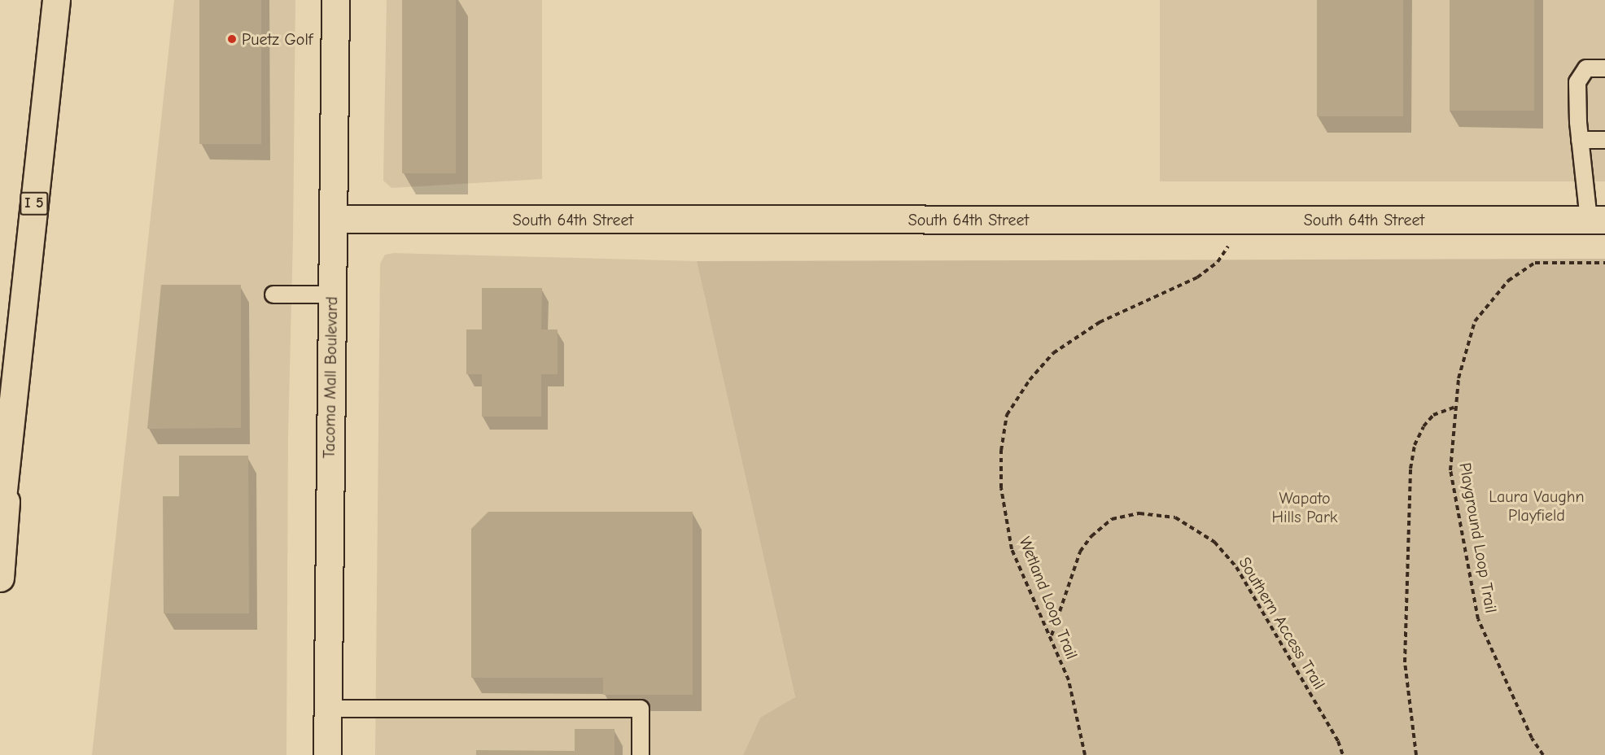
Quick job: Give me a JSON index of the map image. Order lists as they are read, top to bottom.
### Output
{
  "streets": {
    "main road": ["I 5", "South 64th Street", "Tacoma Mall Boulevard"],
    "path": ["Playground Loop Trail", "Wetland Loop Trail", "Southern Access Trail"]
  },
  "crossings": [
    ["South 64th Street", "Tacoma Mall Boulevard"],
    ["South 64th Street", "Wetland Loop Trail"],
    ["Wetland Loop Trail", "Southern Access Trail"]
  ],
  "parks": ["Laura Vaughn Playfield", "Wapato Hills Park"],
  "places": ["Puetz Golf"]
}
